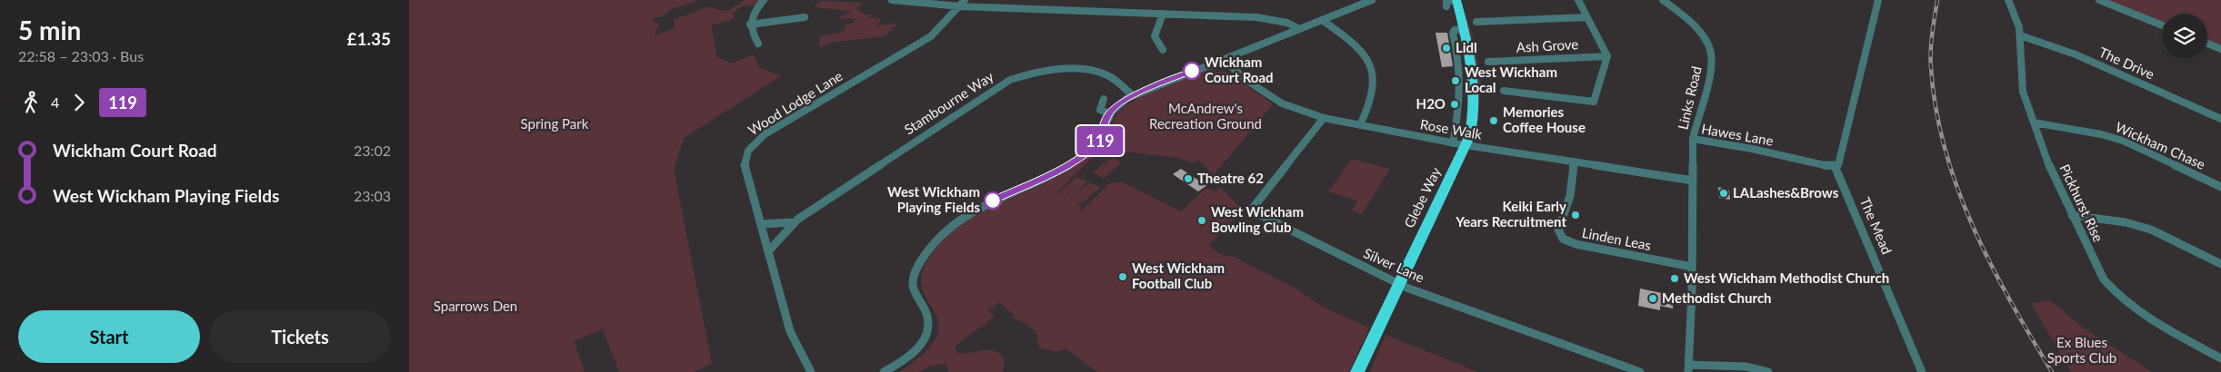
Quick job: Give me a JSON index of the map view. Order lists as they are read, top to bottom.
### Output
{
  "streets": {
    "highway": ["Glebe Way"],
    "street": [
      "Ash Grove",
      "The Drive",
      "Links Road",
      "Wood Lodge Lane",
      "Stambourne Way",
      "Rose Walk",
      "Hawes Lane",
      "Wickham Chase",
      "Pickhurst Rise",
      "The Mead",
      "Linden Leas",
      "Silver Lane"
    ]
  },
  "crossings": [
    ["The Drive", "Pickhurst Rise"],
    ["Links Road", "Hawes Lane"],
    ["Wood Lodge Lane", "Stambourne Way"],
    ["Rose Walk", "Hawes Lane"],
    ["Rose Walk", "Glebe Way"],
    ["Rose Walk", "Linden Leas"],
    ["Rose Walk", "Silver Lane"],
    ["Hawes Lane", "The Mead"],
    ["Hawes Lane", "Linden Leas"],
    ["Wickham Chase", "Pickhurst Rise"],
    ["Glebe Way", "Silver Lane"]
  ],
  "parks": [
    "McAndrew's Recreation Ground",
    "Spring Park",
    "Sparrows Den",
    "Ex Blues Sports Club"
  ],
  "places": [
    "Lidl",
    "Wickham Court Road",
    "West Wickham Local",
    "H2O",
    "Memories Coffee House",
    "Theatre 62",
    "LALashes&Brows",
    "West Wickham Playing Fields",
    "Keiki Early Years Recruitment",
    "West Wickham Bowling Club",
    "West Wickham Football Club",
    "West Wickham Methodist Church",
    "Methodist Church"
  ],
  "lines": ["bus line 119"],
  "page": {
    "heading": ["5 min", "22:58 – 23:03 · Bus", "£1.35"],
    "on_map": "119",
    "legs": ["4", "119"],
    "list": [
      {
        "name": "Wickham Court Road",
        "value": "23:02"
      },
      {
        "name": "West Wickham Playing Fields",
        "value": "23:03"
      }
    ],
    "buttons": ["Start", "Tickets"]
  }
}
